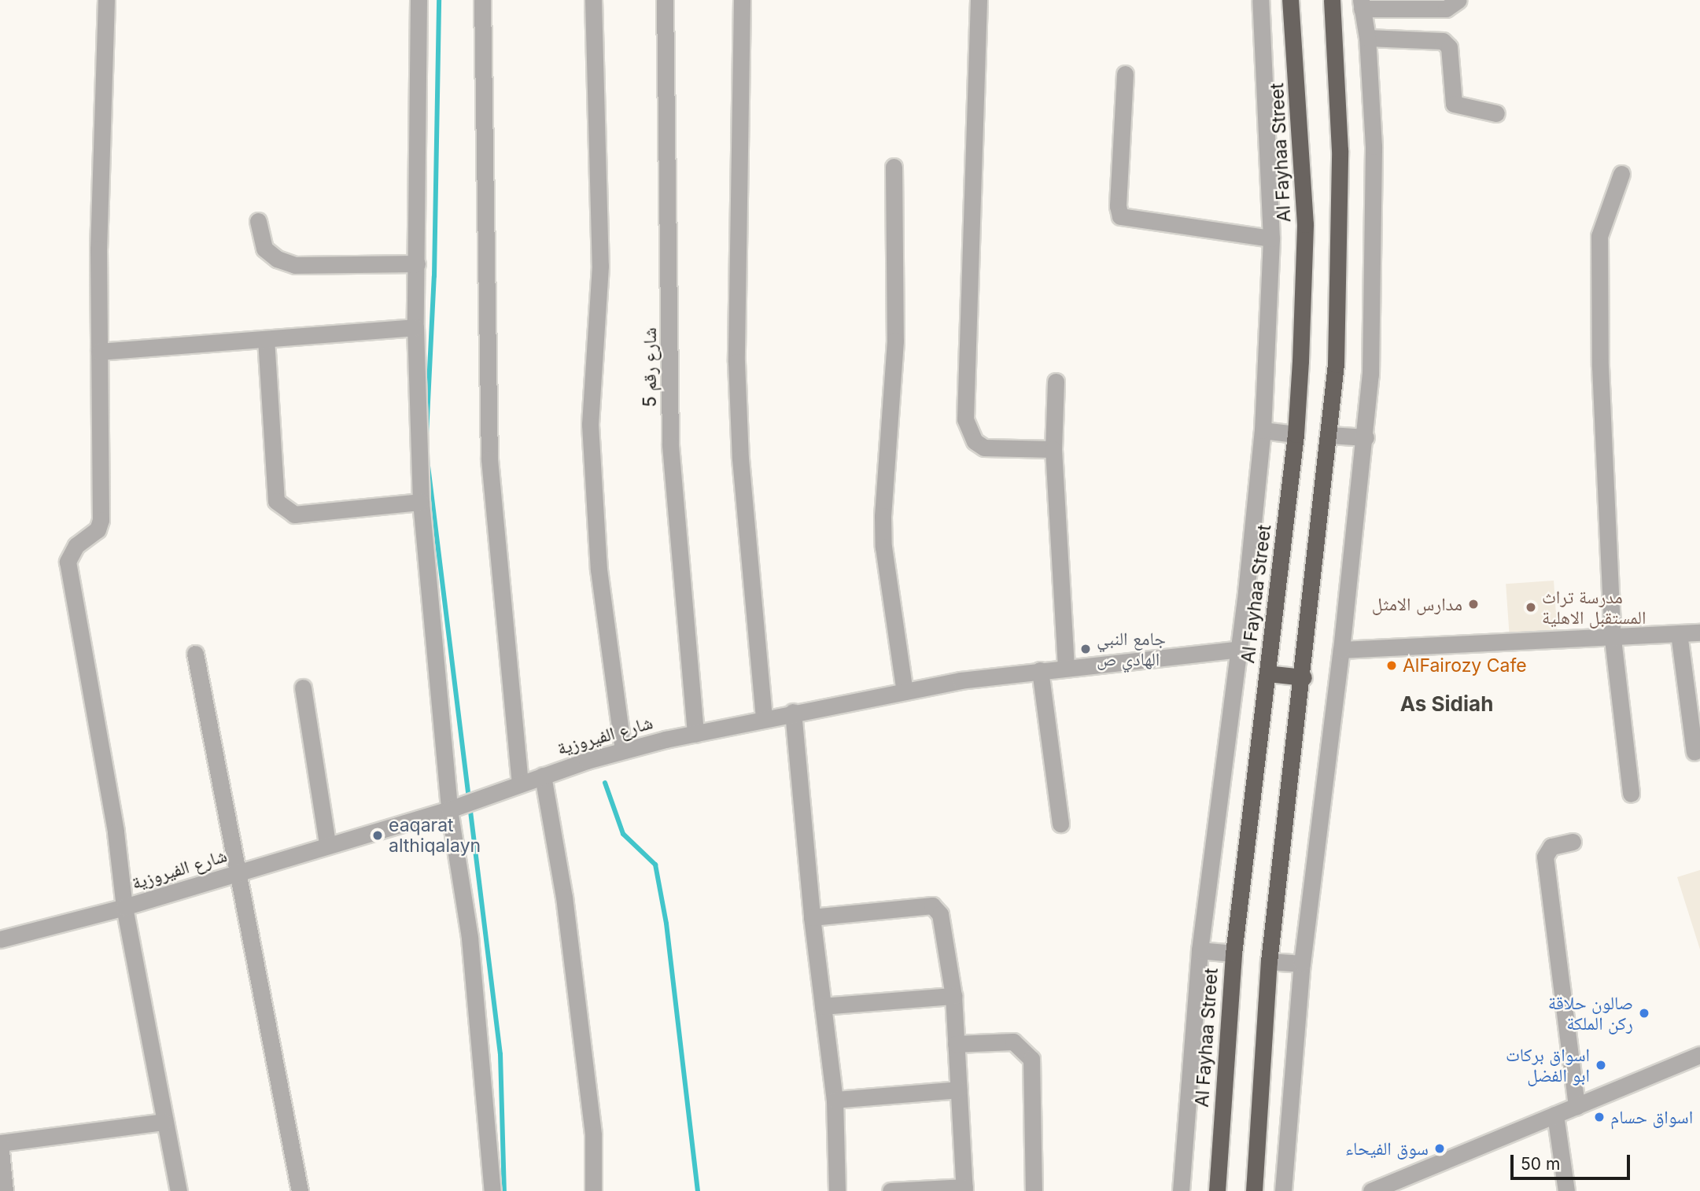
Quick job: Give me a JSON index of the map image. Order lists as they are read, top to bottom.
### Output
{
  "streets": {
    "highway": ["Al Fayhaa Street"],
    "street": ["شارع رقم 5", "شارع الفيروزية"]
  },
  "crossings": [
    ["شارع رقم 5", "شارع الفيروزية"]
  ],
  "districts": ["As Sidiah"],
  "places": [
    "مدارس الامثل",
    "مدرسة تراث المستقبل الاهلية",
    "جامع النبي الهادي ص",
    "AlFairozy Cafe",
    "eaqarat althiqalayn",
    "صالون حلاقة ركن الملكة",
    "اسواق بركات ابو الفضل",
    "اسواق حسام",
    "سوق الفيحاء"
  ],
  "scale_bar": "50 m"
}
